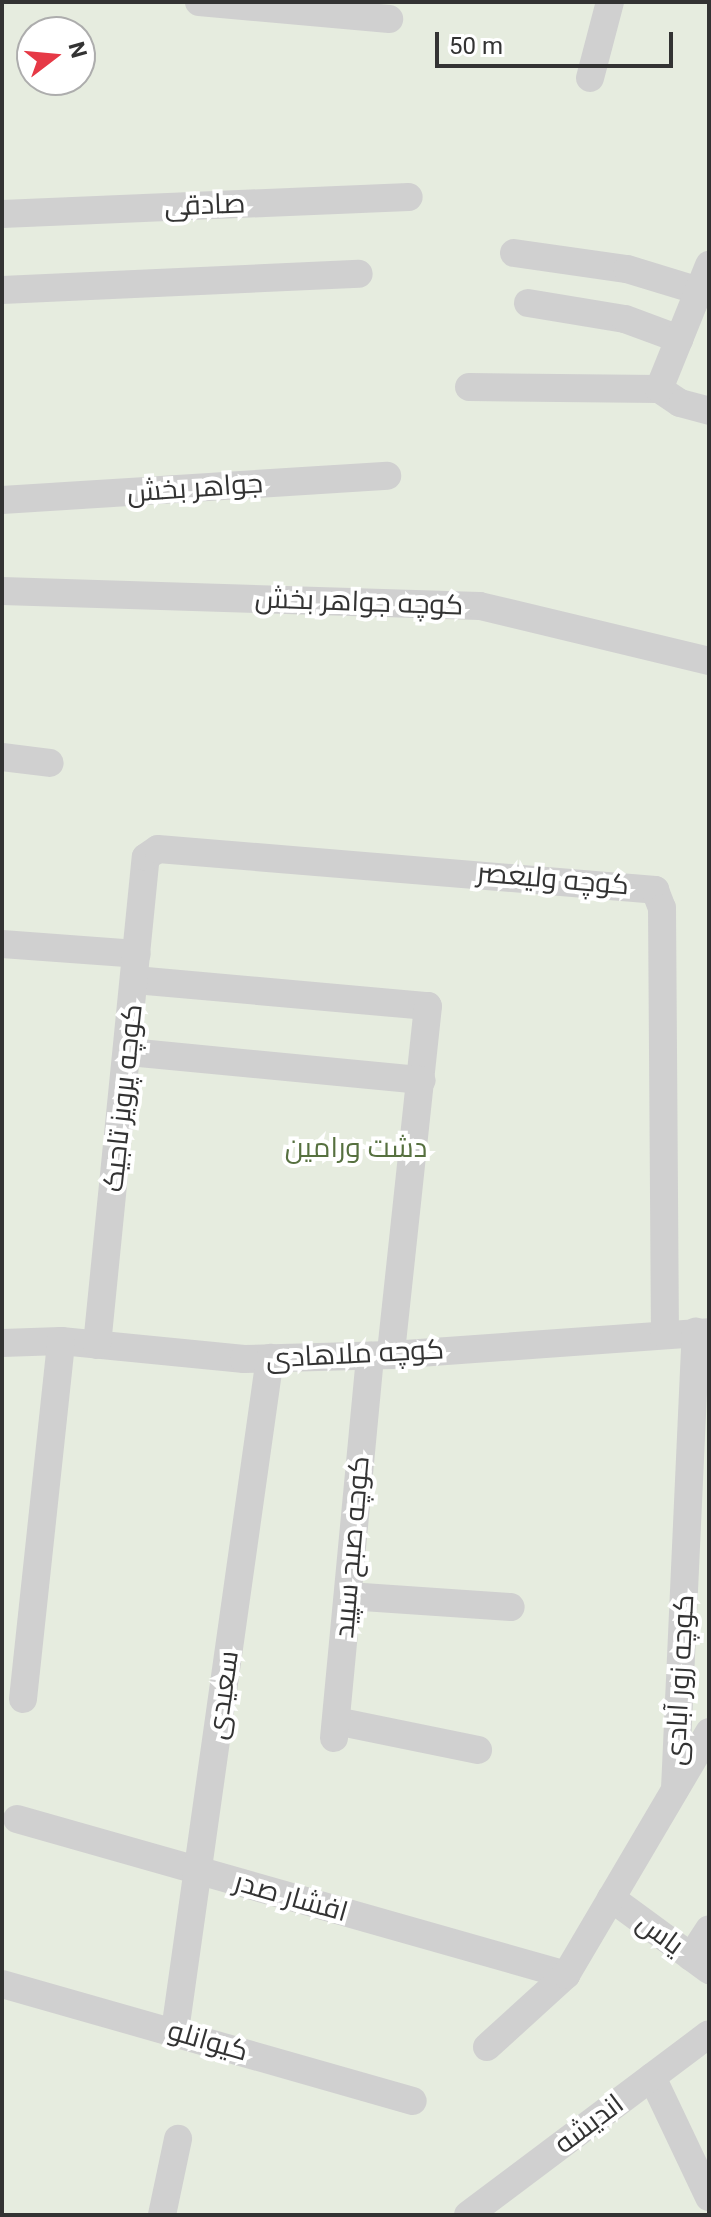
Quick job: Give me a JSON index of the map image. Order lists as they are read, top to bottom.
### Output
{
  "streets": {
    "street": [
      "صادقی",
      "جواهر بخش",
      "کوچه جواهر بخش",
      "کوچه ولیعصر",
      "کوچه پرویز تاجیک",
      "کوچه ملاهادی",
      "کوچه صبح سپید",
      "کوچه زور آبادی",
      "سعیدی",
      "افشار صدر",
      "یاس",
      "کیوانلو",
      "اندیشه"
    ]
  },
  "crossings": [
    ["کوچه ولیعصر", "کوچه پرویز تاجیک"],
    ["کوچه ولیعصر", "کوچه ملاهادی"],
    ["کوچه پرویز تاجیک", "کوچه ملاهادی"],
    ["کوچه پرویز تاجیک", "کوچه صبح سپید"],
    ["کوچه ملاهادی", "کوچه صبح سپید"],
    ["کوچه ملاهادی", "کوچه زور آبادی"],
    ["کوچه ملاهادی", "سعیدی"],
    ["سعیدی", "افشار صدر"],
    ["سعیدی", "کیوانلو"]
  ],
  "parks": ["دشت ورامین"],
  "scale_bar": "50 m",
  "north": "right"
}
